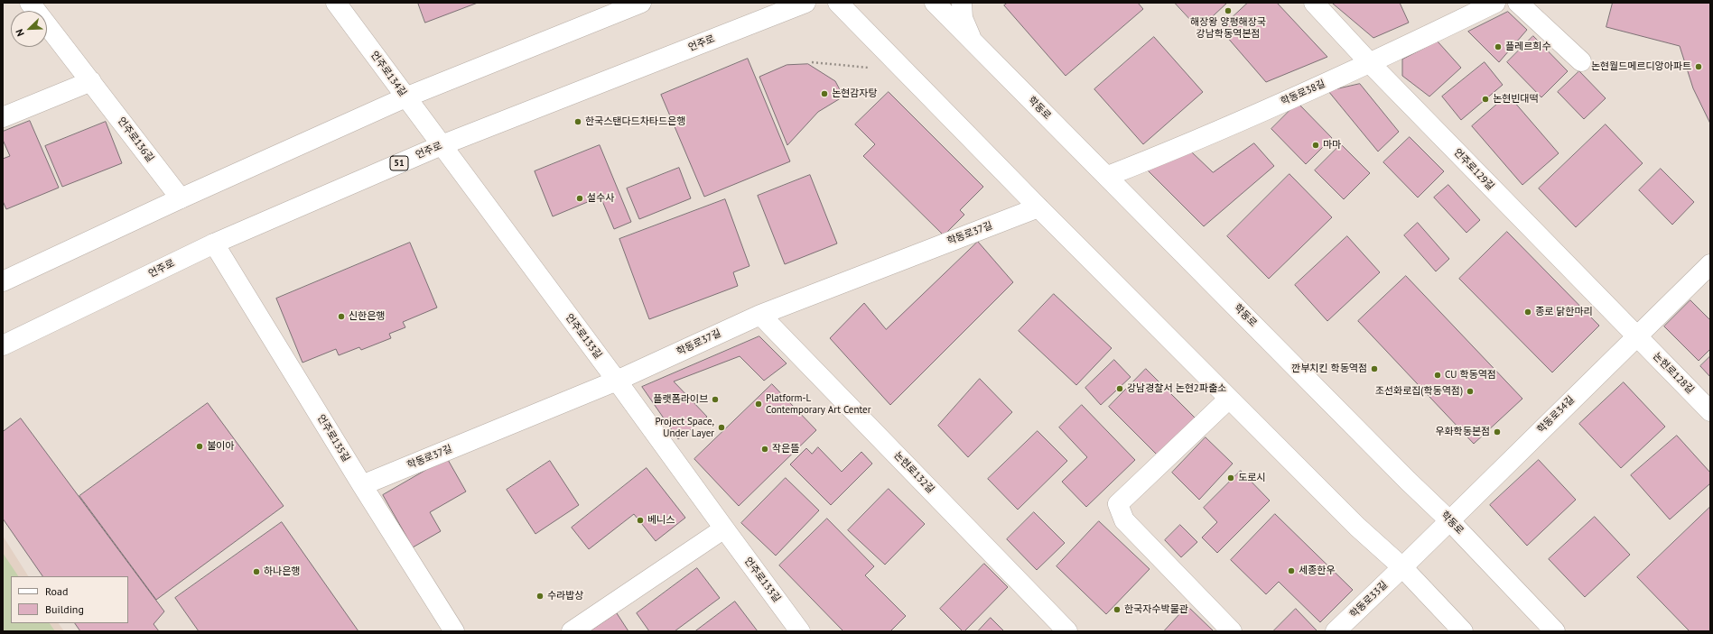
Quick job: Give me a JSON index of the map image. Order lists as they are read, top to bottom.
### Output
{
  "streets": {
    "street": [
      "언주로",
      "언주로134길",
      "학동로38길",
      "학동로",
      "언주로136길",
      "51",
      "언주로129길",
      "학동로37길",
      "언주로133길",
      "논현로128길",
      "학동로34길",
      "언주로135길",
      "논현로132길",
      "학동로33길"
    ]
  },
  "crossings": [
    ["언주로", "언주로134길"],
    ["언주로", "언주로133길"],
    ["언주로", "언주로135길"],
    ["언주로134길", "언주로133길"],
    ["학동로38길", "학동로"],
    ["학동로38길", "언주로129길"],
    ["학동로", "학동로34길"],
    ["언주로129길", "논현로128길"],
    ["언주로129길", "학동로34길"],
    ["학동로37길", "언주로133길"],
    ["학동로37길", "언주로135길"],
    ["학동로37길", "논현로132길"],
    ["논현로128길", "학동로34길"],
    ["학동로34길", "학동로33길"]
  ],
  "places": [
    "해장왕 양평해장국 강남학동역본점",
    "플레르희수",
    "논현월드메르디앙아파트",
    "논현감자탕",
    "논현빈대떡",
    "한국스탠다드차타드은행",
    "마마",
    "설수사",
    "종로 닭한마리",
    "신한은행",
    "깐부치킨 학동역점",
    "CU 학동역점",
    "강남경찰서 논현2파출소",
    "조선화로집(학동역점)",
    "플랫폼라이브",
    "Platform-L Contemporary Art Center",
    "Project Space, Under Layer",
    "우화학동본점",
    "불이아",
    "작은뜰",
    "도로시",
    "베니스",
    "세종한우",
    "하나은행",
    "수라밥상",
    "한국자수박물관"
  ],
  "legend": ["Road", "Building"],
  "north": "bottom left"
}
